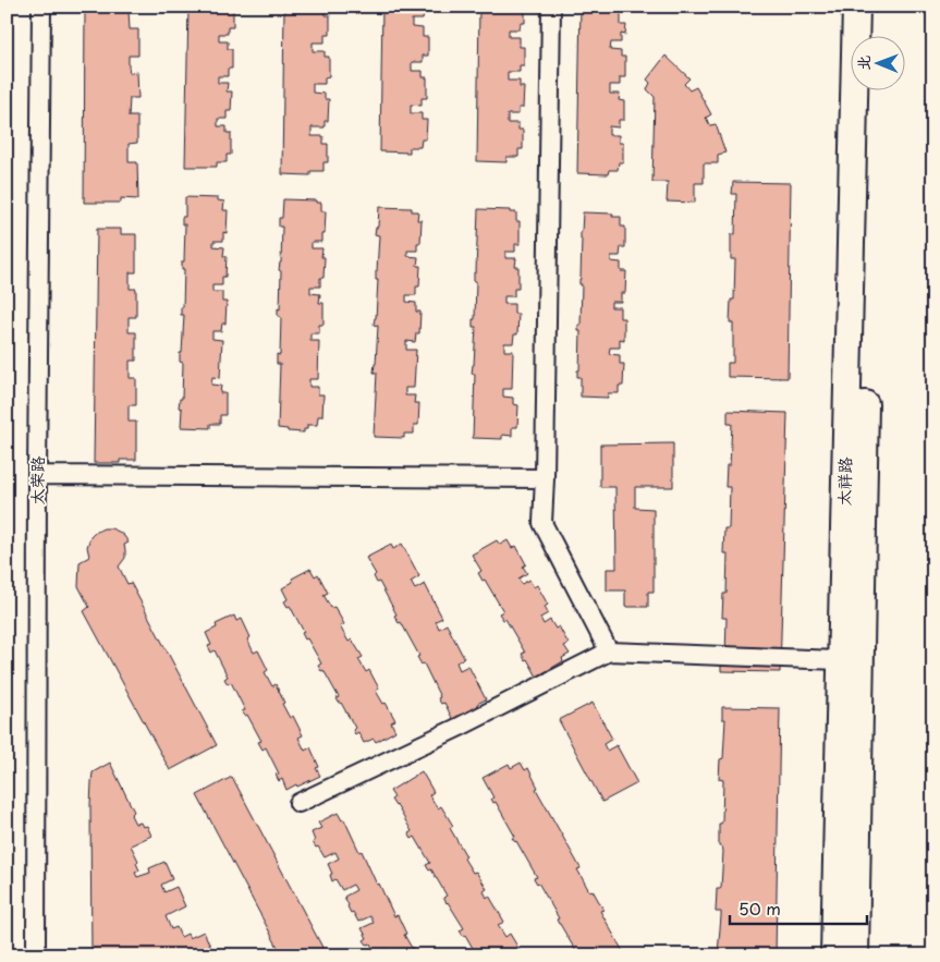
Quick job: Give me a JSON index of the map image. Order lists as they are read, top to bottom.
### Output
{
  "streets": {
    "street": ["太荣路", "太祥路"]
  },
  "scale_bar": "50 m",
  "north": "left"
}
